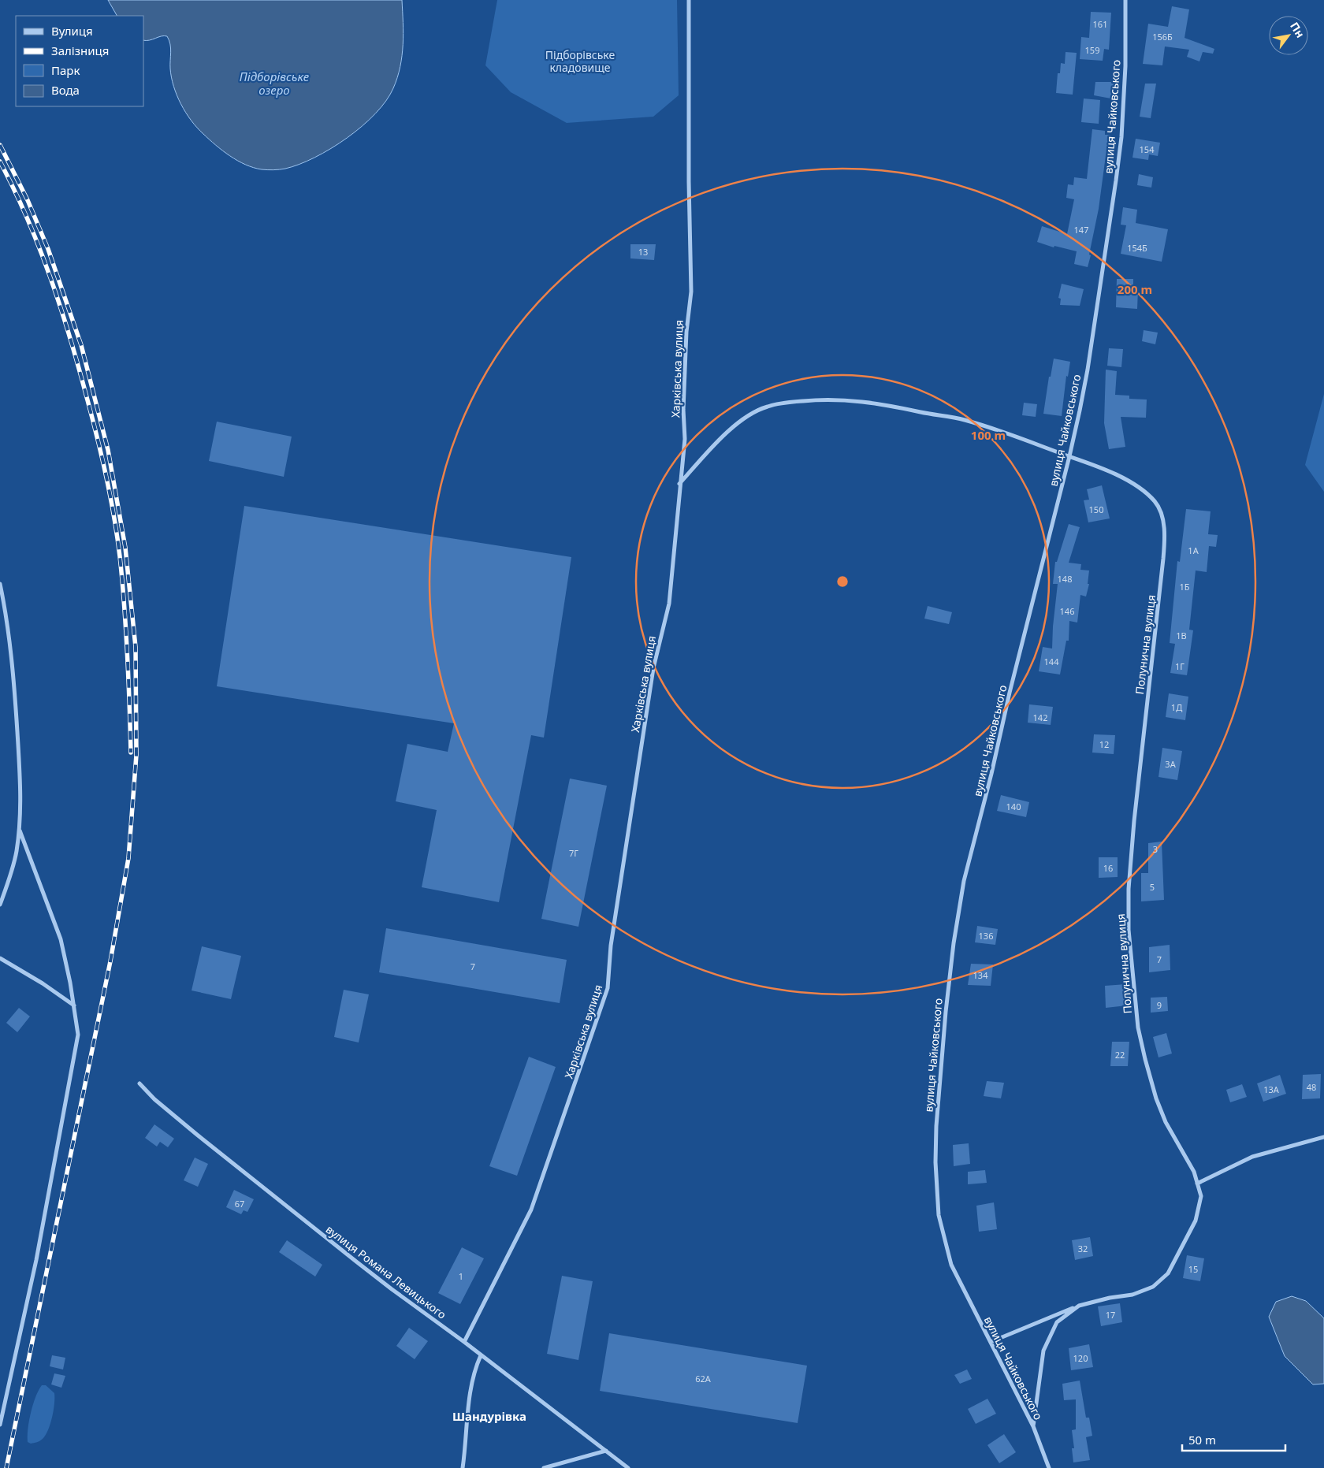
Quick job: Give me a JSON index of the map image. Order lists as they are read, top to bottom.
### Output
{
  "streets": {
    "street": [
      "вулиця Чайковського",
      "Харківська вулиця",
      "Полунична вулиця",
      "вулиця Романа Левицького"
    ]
  },
  "crossings": [
    ["вулиця Чайковського", "Полунична вулиця"],
    ["Харківська вулиця", "Полунична вулиця"],
    ["Харківська вулиця", "вулиця Романа Левицького"]
  ],
  "districts": ["Шандурівка"],
  "water": ["Підборівське озеро"],
  "parks": ["Підборівське кладовище"],
  "house_numbers": [
    "161",
    "156Б",
    "159",
    "154",
    "147",
    "154Б",
    "13",
    "150",
    "1А",
    "148",
    "1Б",
    "146",
    "1В",
    "144",
    "1Г",
    "1Д",
    "142",
    "12",
    "3А",
    "140",
    "3",
    "7Г",
    "16",
    "5",
    "136",
    "7",
    "7",
    "134",
    "9",
    "22",
    "48",
    "13А",
    "67",
    "32",
    "15",
    "1",
    "17",
    "120",
    "62А"
  ],
  "legend": [
    "Вулиця",
    "Залізниця",
    "Парк",
    "Вода"
  ],
  "scale_bar": "50 m",
  "north": "top right",
  "rings": ["200 m", "100 m"]
}
